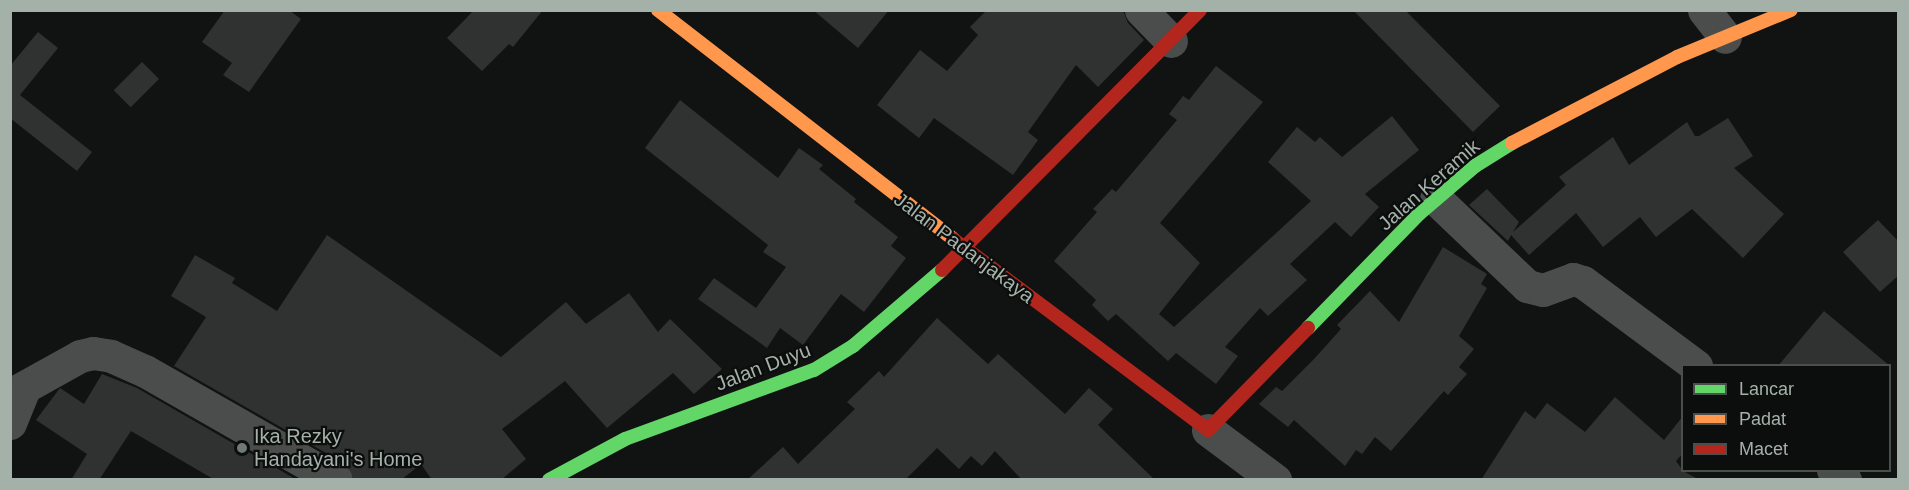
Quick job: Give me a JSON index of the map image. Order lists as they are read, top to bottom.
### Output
{
  "streets": {
    "street": ["Jalan Keramik", "Jalan Padanjakaya", "Jalan Duyu"]
  },
  "crossings": [
    ["Jalan Keramik", "Jalan Padanjakaya"],
    ["Jalan Padanjakaya", "Jalan Duyu"]
  ],
  "places": ["Ika Rezky Handayani's Home"],
  "legend": ["Lancar", "Padat", "Macet"]
}
